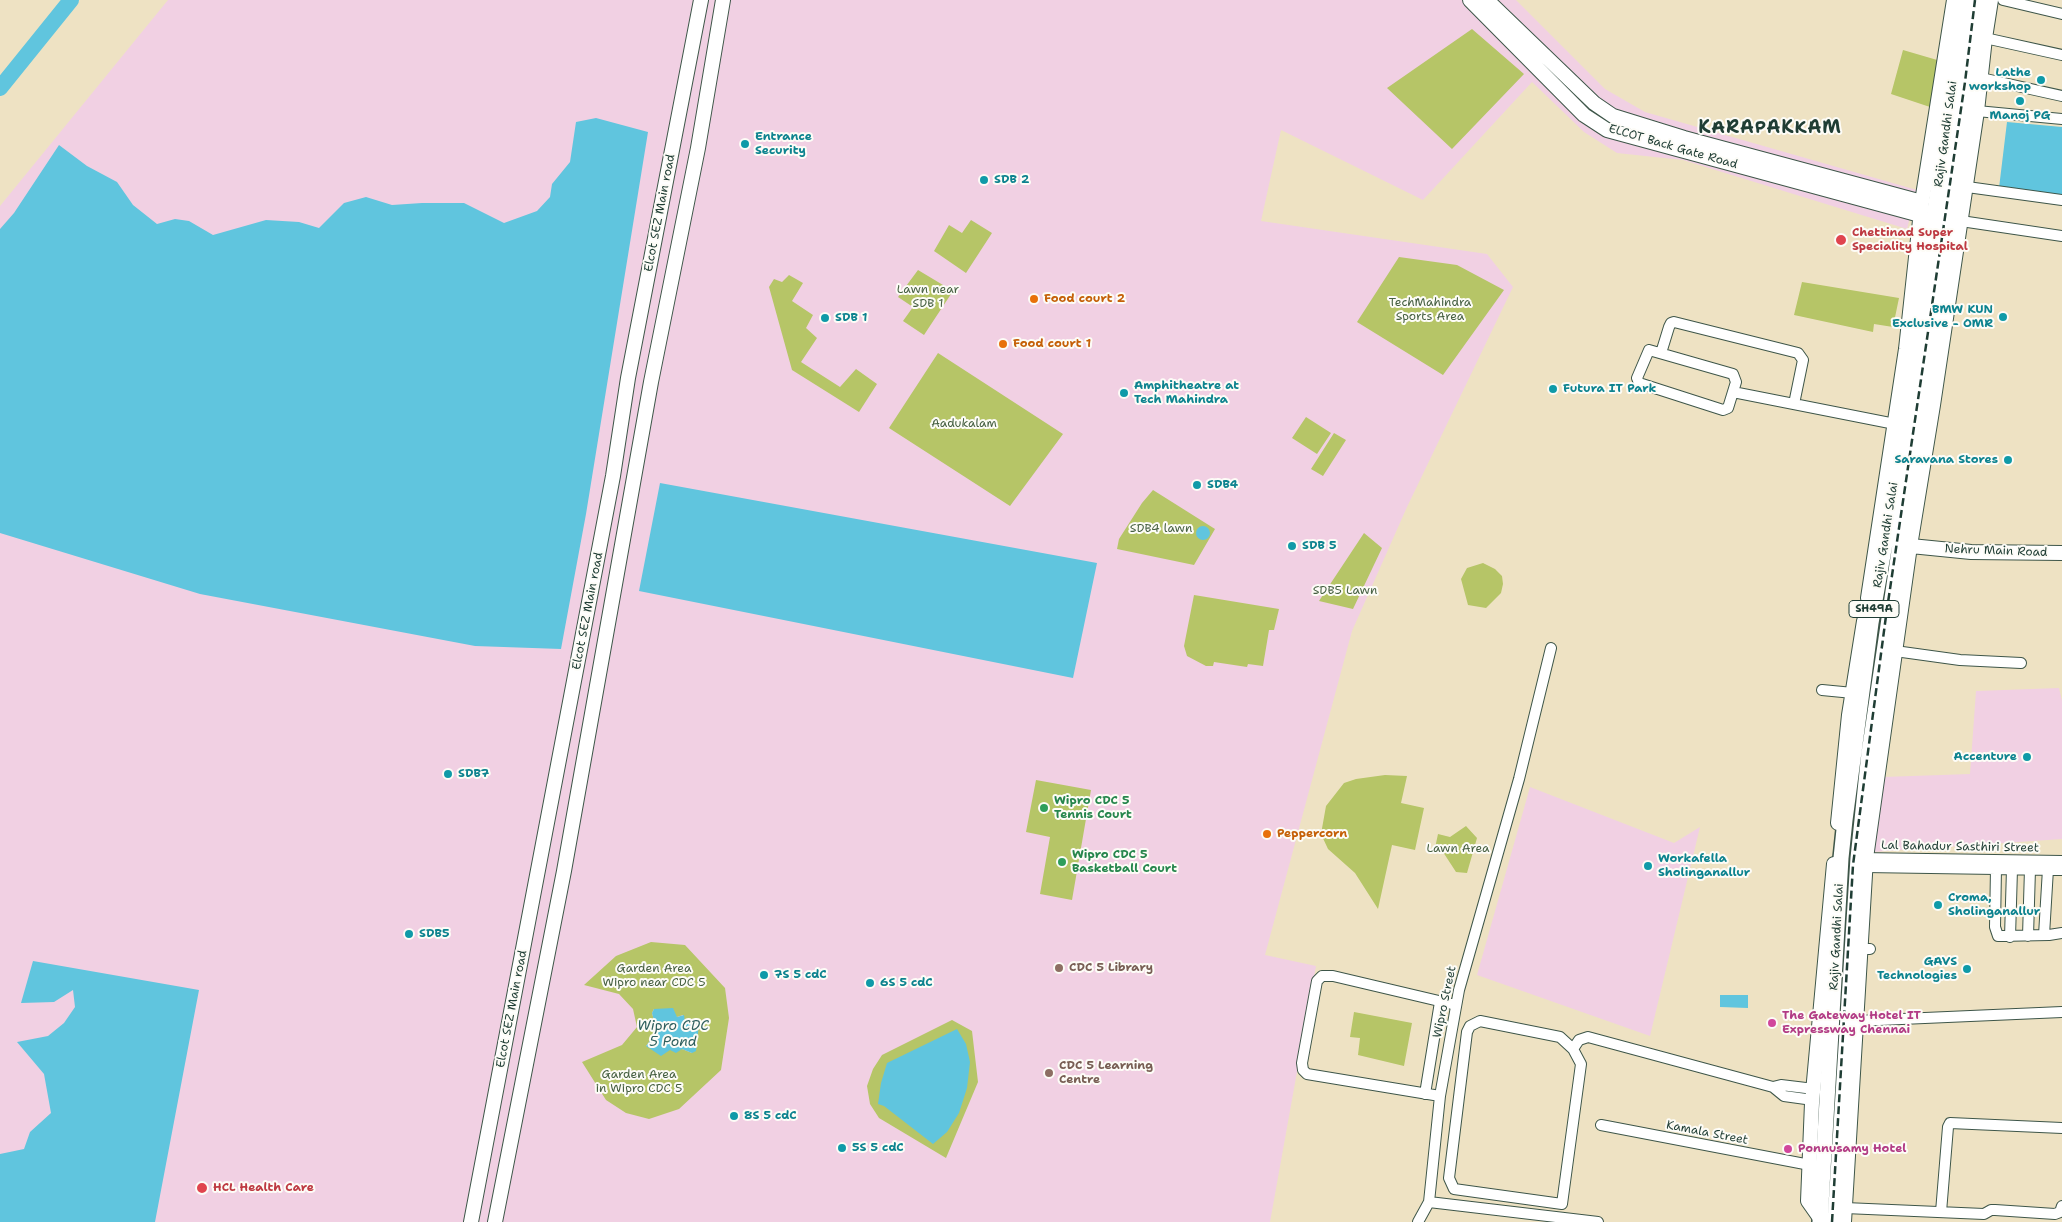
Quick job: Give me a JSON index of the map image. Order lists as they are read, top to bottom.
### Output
{
  "streets": {
    "main road": ["Rajiv Gandhi Salai", "SH49A"],
    "street": [
      "ELCOT Back Gate Road",
      "Elcot SEZ Main road",
      "Nehru Main Road",
      "Lal Bahadur Sasthiri Street",
      "Wipro Street",
      "Kamala Street"
    ]
  },
  "crossings": [
    ["Rajiv Gandhi Salai", "Nehru Main Road"],
    ["Rajiv Gandhi Salai", "Lal Bahadur Sasthiri Street"]
  ],
  "districts": ["KARAPAKKAM"],
  "water": ["Wipro CDC 5 Pond"],
  "parks": [
    "Lawn near SDB 1",
    "TechMahindra Sports Area",
    "Aadukalam",
    "SDB4 lawn",
    "SDB5 Lawn",
    "Lawn Area",
    "Garden Area Wipro near CDC 5",
    "Garden Area in Wipro CDC 5"
  ],
  "places": [
    "Lathe workshop",
    "Manoj PG",
    "Entrance Security",
    "SDB 2",
    "Chettinad Super Speciality Hospital",
    "Food court 2",
    "BMW KUN Exclusive - OMR",
    "SDB 1",
    "Food court 1",
    "Futura IT Park",
    "Amphitheatre at Tech Mahindra",
    "Saravana Stores",
    "SDB4",
    "SDB 5",
    "Accenture",
    "SDB7",
    "Wipro CDC 5 Tennis Court",
    "Peppercorn",
    "Wipro CDC 5 Basketball Court",
    "Workafella Sholinganallur",
    "Croma, Sholinganallur",
    "SDB5",
    "CDC 5 Library",
    "GAVS Technologies",
    "7S 5 cdC",
    "6S 5 cdC",
    "The Gateway Hotel IT Expressway Chennai",
    "CDC 5 Learning Centre",
    "8S 5 cdC",
    "5S 5 cdC",
    "Ponnusamy Hotel",
    "HCL Health Care"
  ]
}
